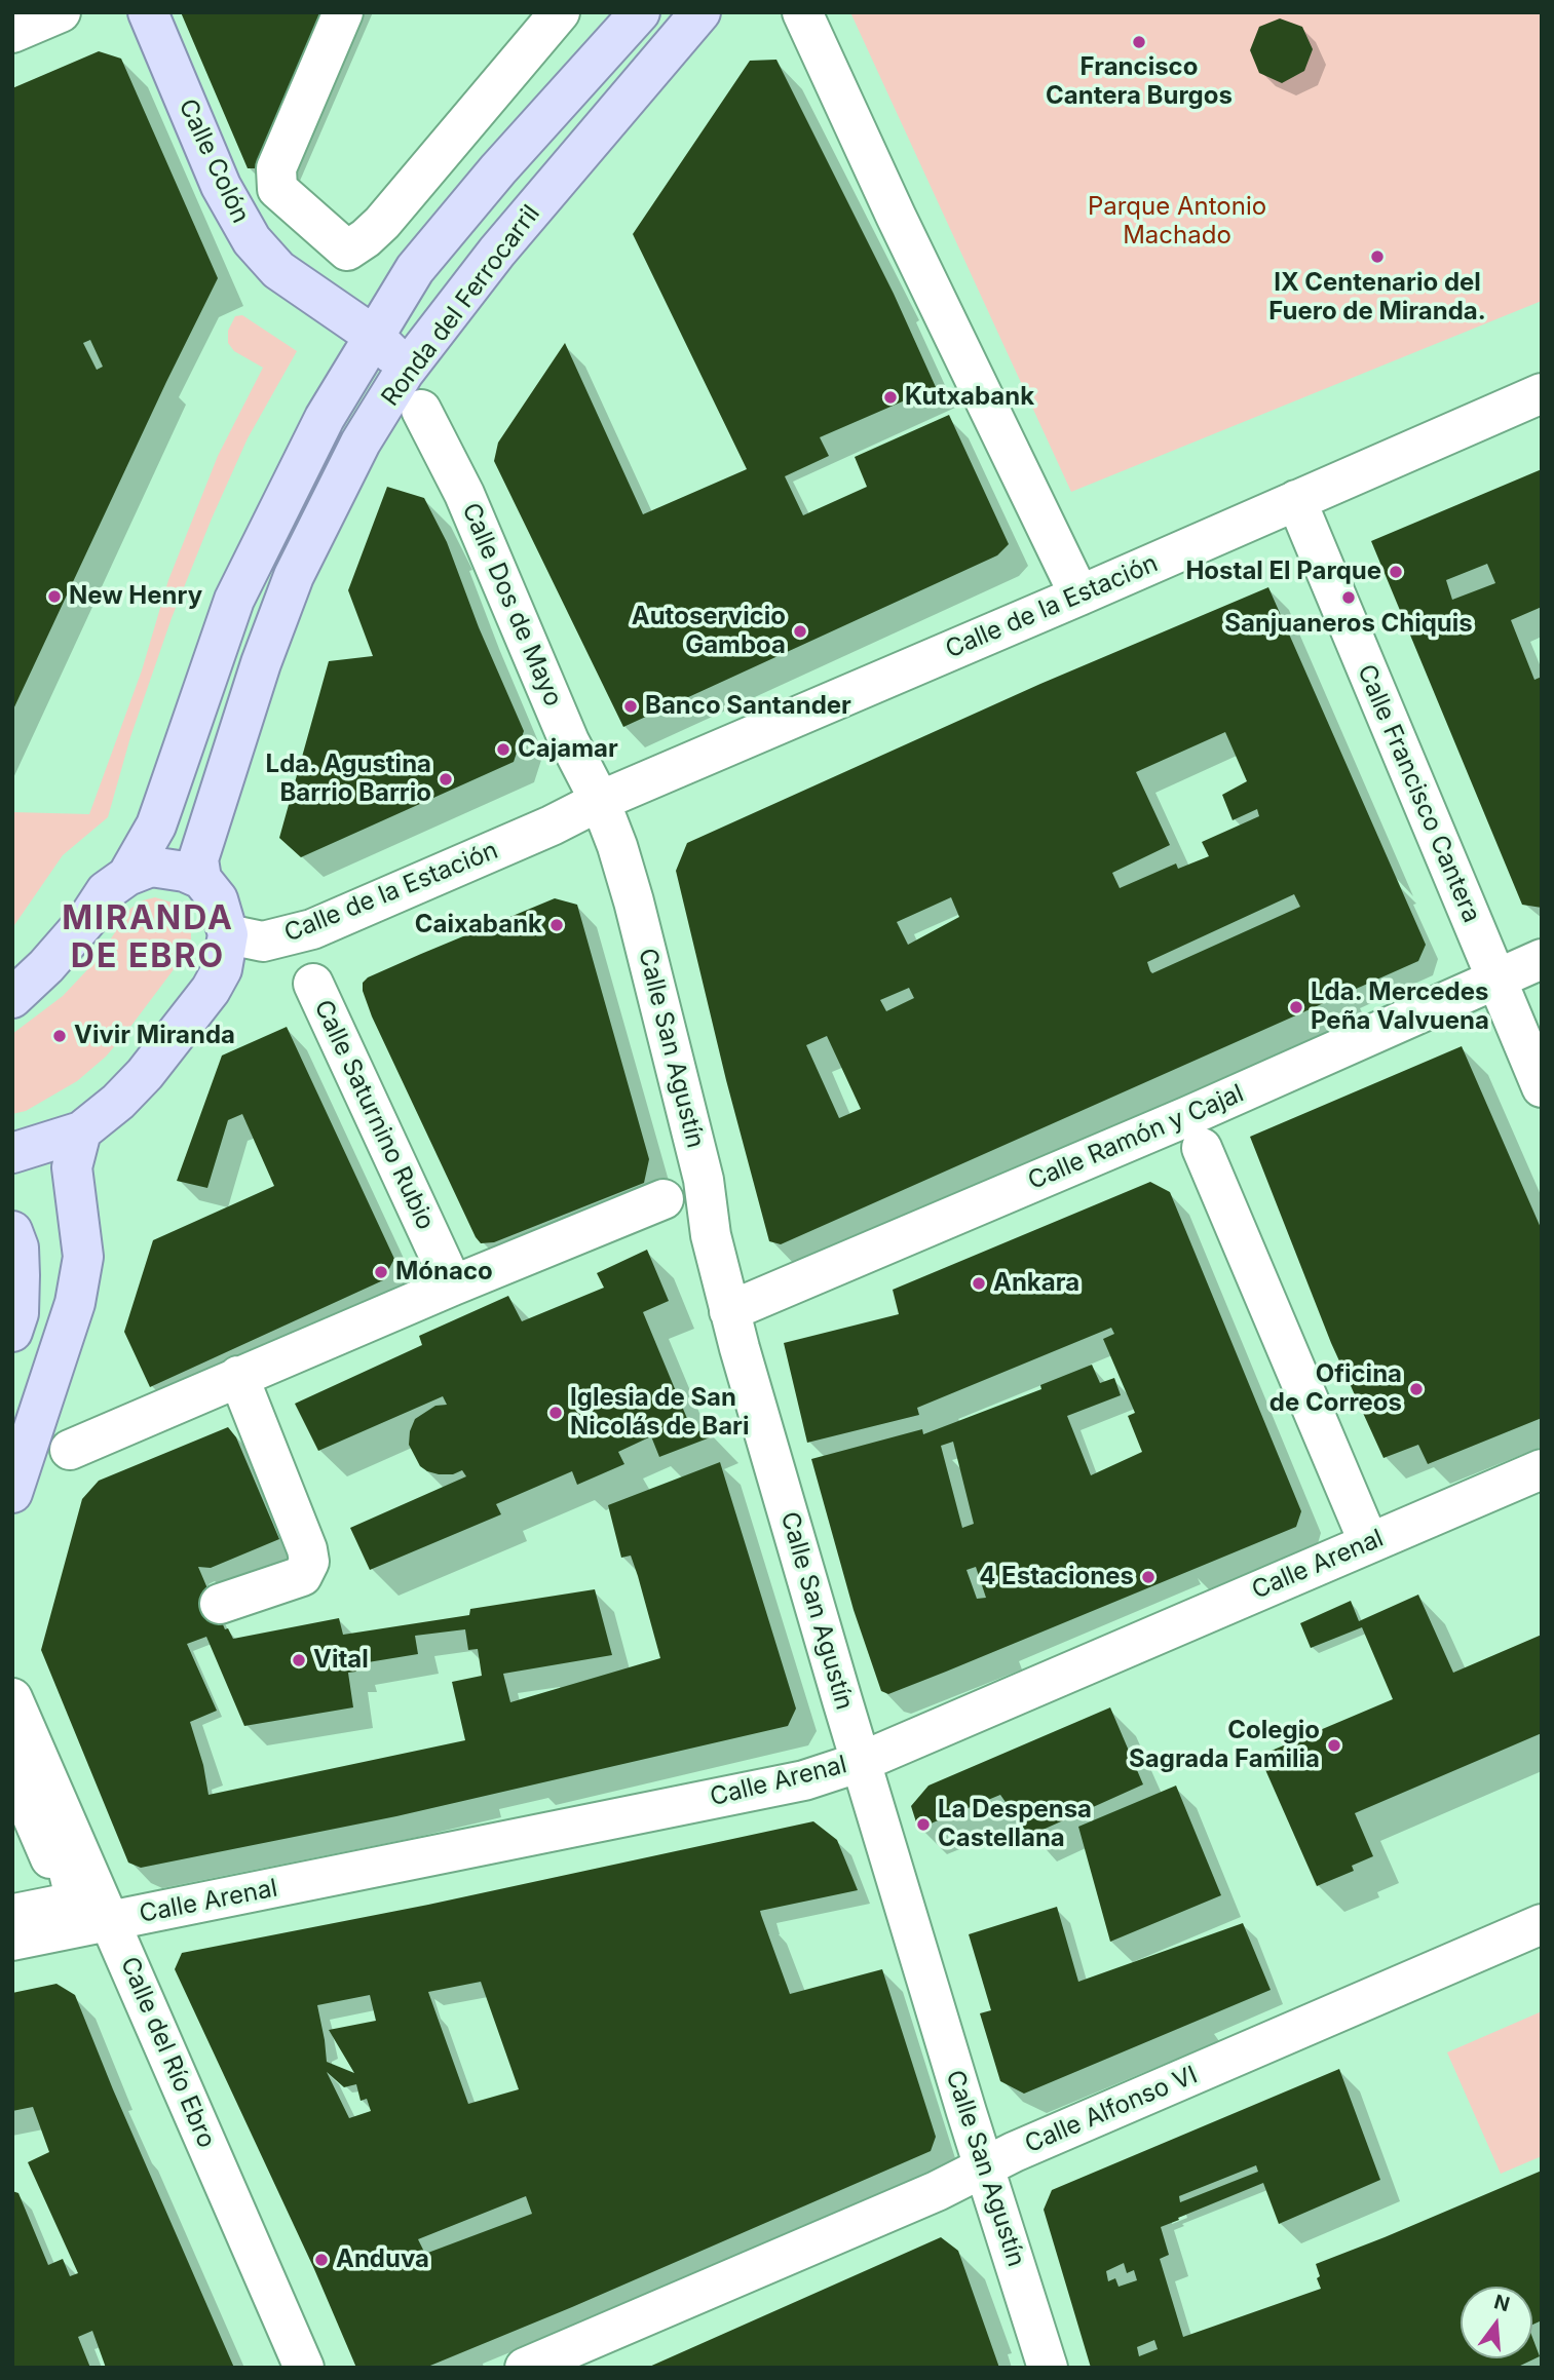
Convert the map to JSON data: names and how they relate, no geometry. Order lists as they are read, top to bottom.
{
  "streets": {
    "main road": ["Calle Colón", "Ronda del Ferrocarril"],
    "street": [
      "Calle Dos de Mayo",
      "Calle de la Estación",
      "Calle Francisco Cantera",
      "Calle San Agustín",
      "Calle Saturnino Rubio",
      "Calle Ramón y Cajal",
      "Calle Arenal",
      "Calle del Río Ebro",
      "Calle Alfonso VI"
    ]
  },
  "crossings": [
    ["Calle Colón", "Ronda del Ferrocarril"],
    ["Calle Dos de Mayo", "Calle de la Estación"],
    ["Calle Dos de Mayo", "Calle San Agustín"],
    ["Calle de la Estación", "Calle Francisco Cantera"],
    ["Calle Francisco Cantera", "Calle Ramón y Cajal"],
    ["Calle San Agustín", "Calle Ramón y Cajal"],
    ["Calle San Agustín", "Calle Arenal"],
    ["Calle San Agustín", "Calle Alfonso VI"],
    ["Calle Arenal", "Calle del Río Ebro"]
  ],
  "districts": ["MIRANDA DE EBRO"],
  "parks": ["Parque Antonio Machado"],
  "places": [
    "Francisco Cantera Burgos",
    "IX Centenario del Fuero de Miranda.",
    "Kutxabank",
    "Hostal El Parque",
    "New Henry",
    "Sanjuaneros Chiquis",
    "Autoservicio Gamboa",
    "Banco Santander",
    "Cajamar",
    "Lda. Agustina Barrio Barrio",
    "Caixabank",
    "Lda. Mercedes Peña Valvuena",
    "Vivir Miranda",
    "Mónaco",
    "Ankara",
    "Oficina de Correos",
    "Iglesia de San Nicolás de Bari",
    "4 Estaciones",
    "Vital",
    "Colegio Sagrada Familia",
    "La Despensa Castellana",
    "Anduva"
  ],
  "north": "top"
}
